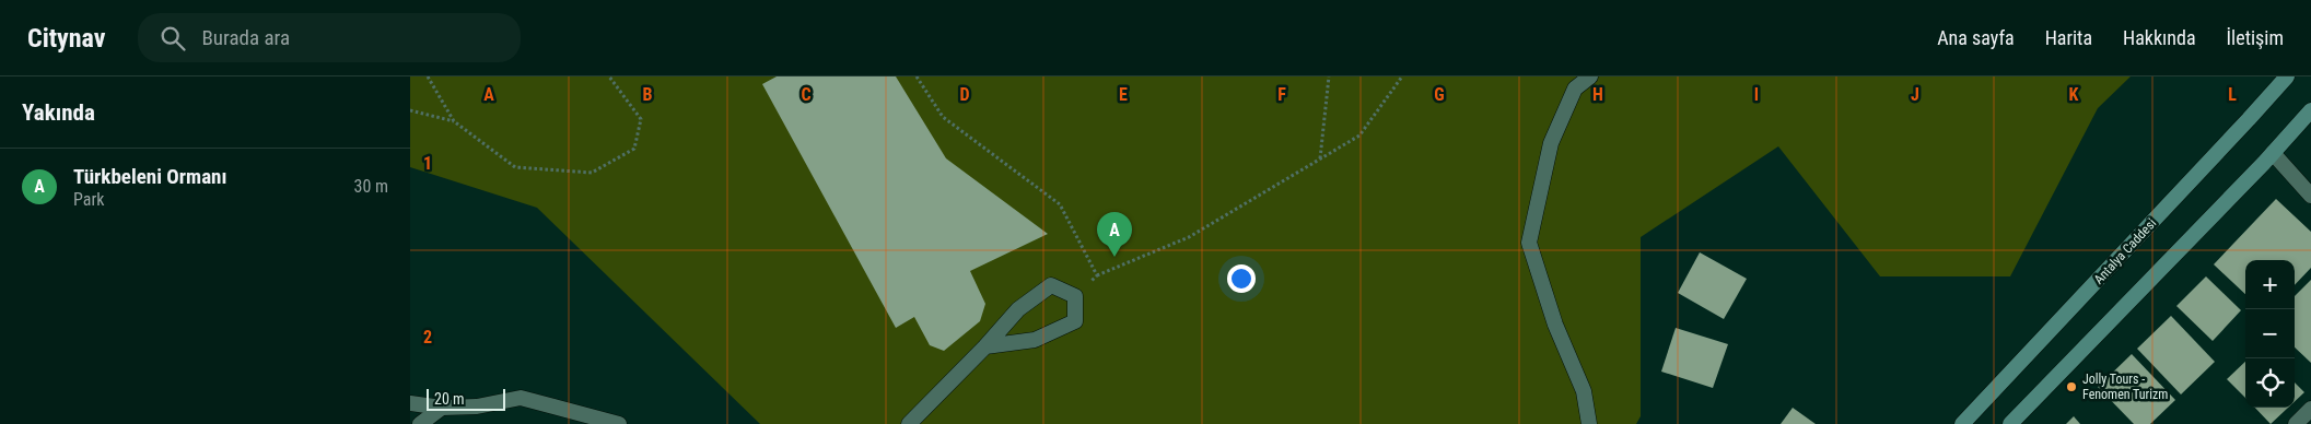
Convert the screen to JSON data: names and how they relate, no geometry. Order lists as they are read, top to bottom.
{
  "streets": {
    "main road": ["Antalya Caddesi"]
  },
  "places": ["Jolly Tours - Fenomen Turizm"],
  "scale_bar": "20 m",
  "page": {
    "header": "Citynav",
    "search": "Burada ara",
    "nav": [
      "Ana sayfa",
      "Harita",
      "Hakkında",
      "İletişim"
    ],
    "heading": "Yakında",
    "list": [
      {
        "mark": "A",
        "name": "Türkbeleni Ormanı",
        "note": "Park",
        "value": "30 m"
      }
    ],
    "pins": "A",
    "map_buttons": ["+", "−"],
    "scale": "20 m"
  },
  "grid": {
    "columns": [
      "A",
      "B",
      "C",
      "D",
      "E",
      "F",
      "G",
      "H",
      "I",
      "J",
      "K",
      "L"
    ],
    "rows": ["1", "2"]
  }
}
